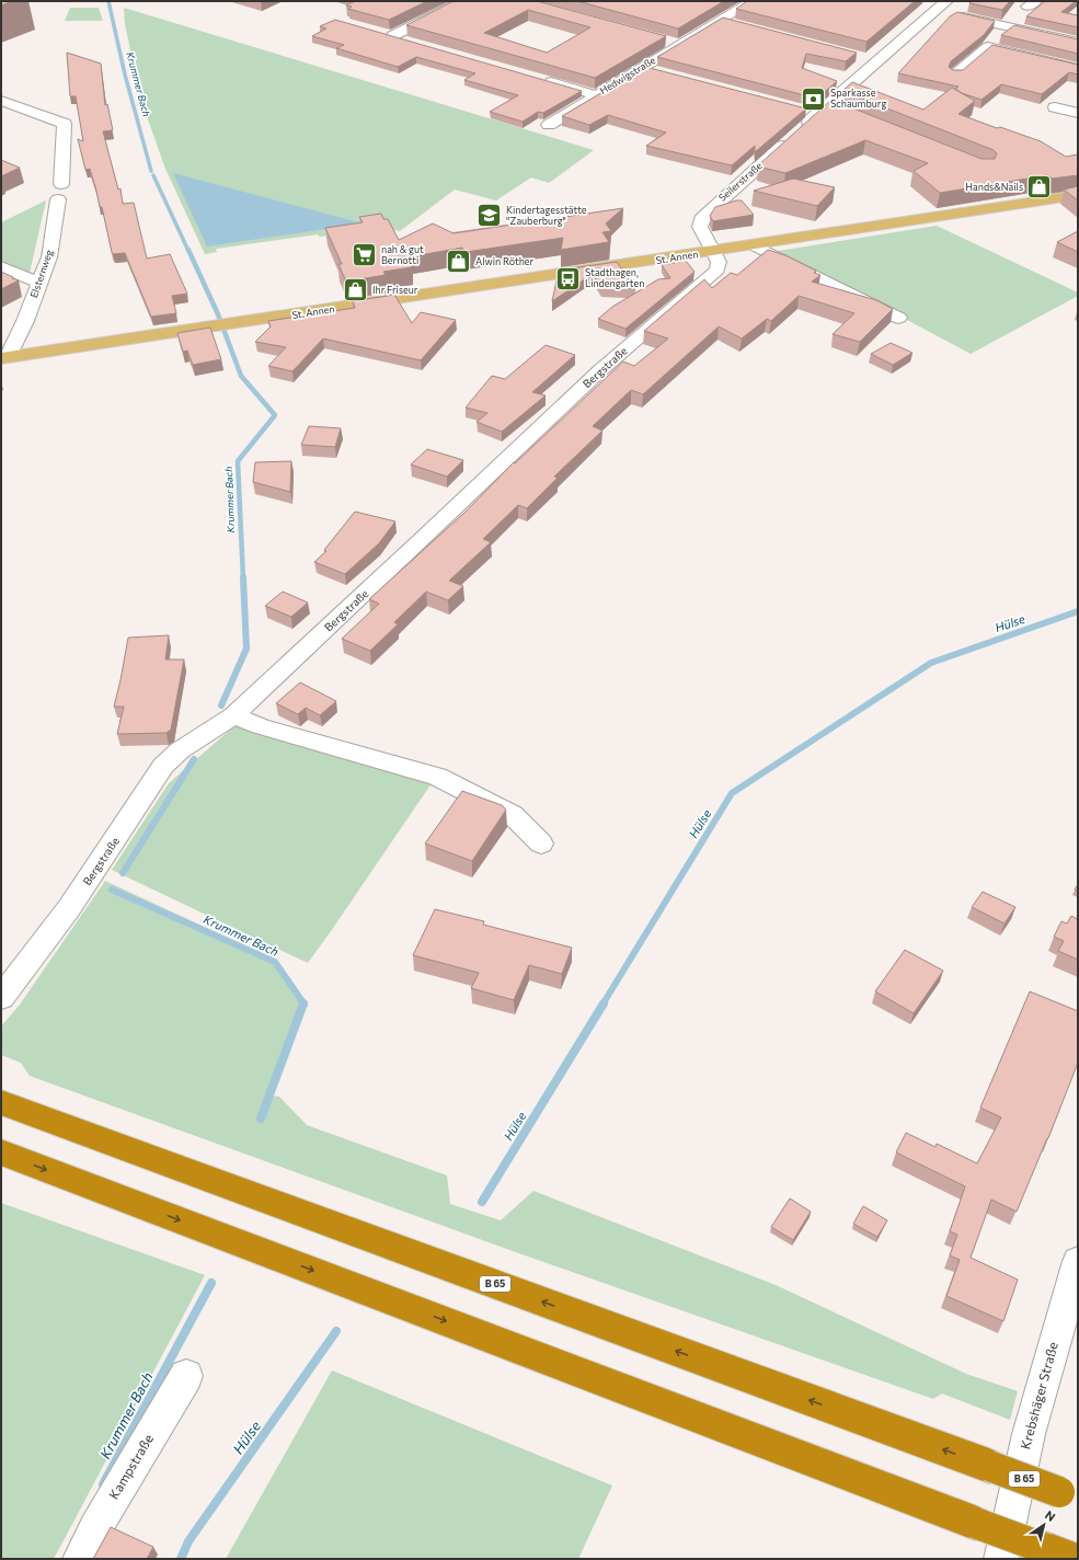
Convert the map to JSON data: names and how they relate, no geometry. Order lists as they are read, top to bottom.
{
  "streets": {
    "highway": ["B 65"],
    "main road": ["St. Annen"],
    "street": [
      "Hedwigstraße",
      "Seilerstraße",
      "Elsternweg",
      "Bergstraße",
      "Krebshäger Straße",
      "Kampstraße"
    ]
  },
  "crossings": [
    ["Seilerstraße", "St. Annen"],
    ["Seilerstraße", "Bergstraße"],
    ["St. Annen", "Elsternweg"],
    ["St. Annen", "Bergstraße"]
  ],
  "water": ["Krummer Bach", "Hülse"],
  "places": {
    "bank": ["Sparkasse Schaumburg"],
    "shop": ["Hands&Nails", "Alwin Röther", "Ihr Friseur"],
    "school or university": ["Kindertagesstätte \"Zauberburg\""],
    "supermarket": ["nah & gut Bernotti"],
    "bus stop": ["Stadthagen, Lindengarten"]
  },
  "north": "top right"
}
